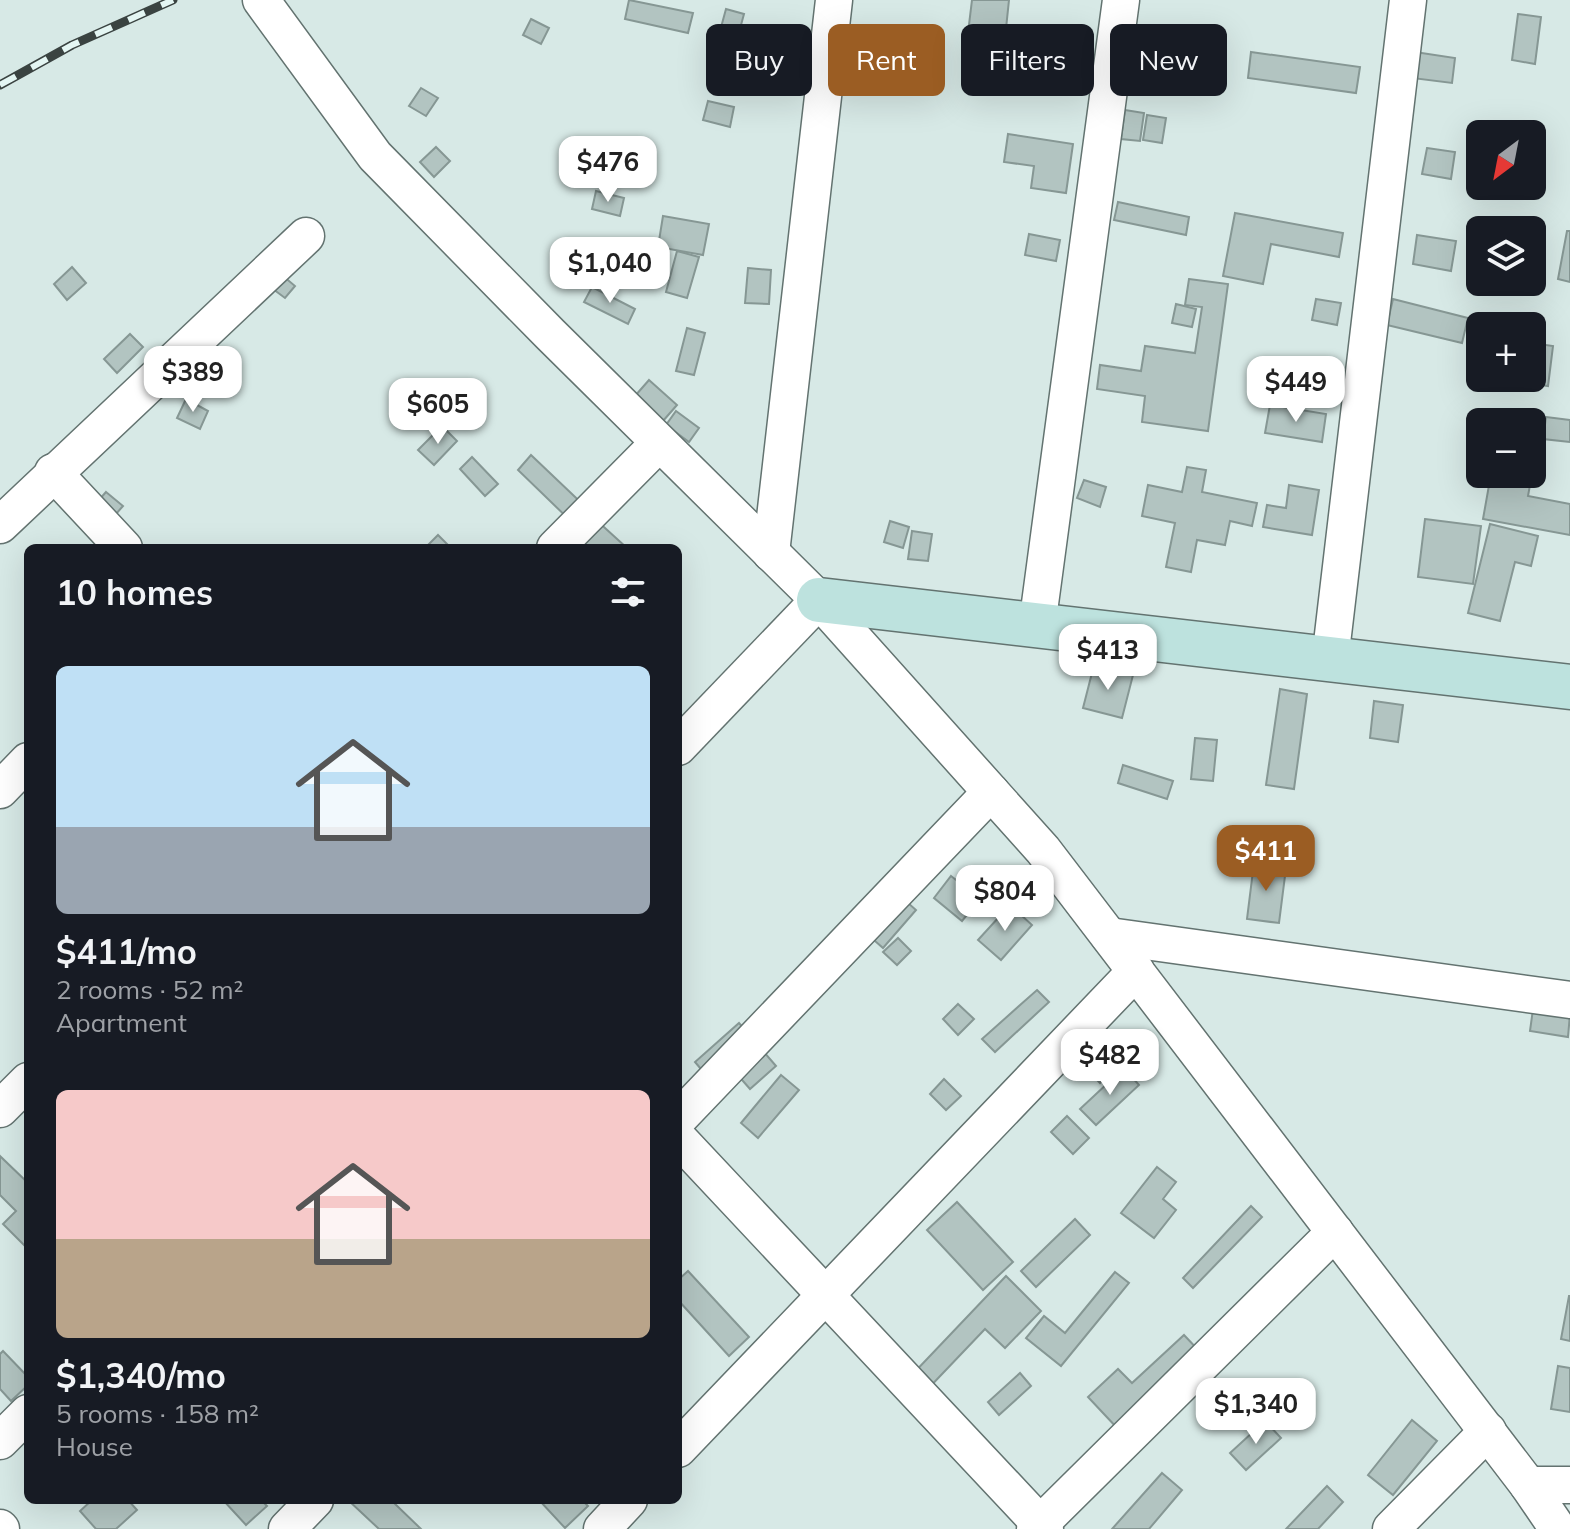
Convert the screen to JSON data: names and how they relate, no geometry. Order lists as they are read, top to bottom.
{
  "north": "bottom left",
  "page": {
    "chip": [
      "Buy",
      "Rent",
      "Filters",
      "New"
    ],
    "map_buttons": ["+", "−"],
    "price": [
      "$476",
      "$1,040",
      "$389",
      "$449",
      "$605",
      "$413",
      "$411",
      "$804",
      "$482",
      "$1,340"
    ],
    "heading": "10 homes",
    "list": [
      {
        "name": "$411/mo",
        "note": "2 rooms · 52 m² · Apartment"
      },
      {
        "name": "$1,340/mo",
        "note": "5 rooms · 158 m² · House"
      }
    ]
  }
}
